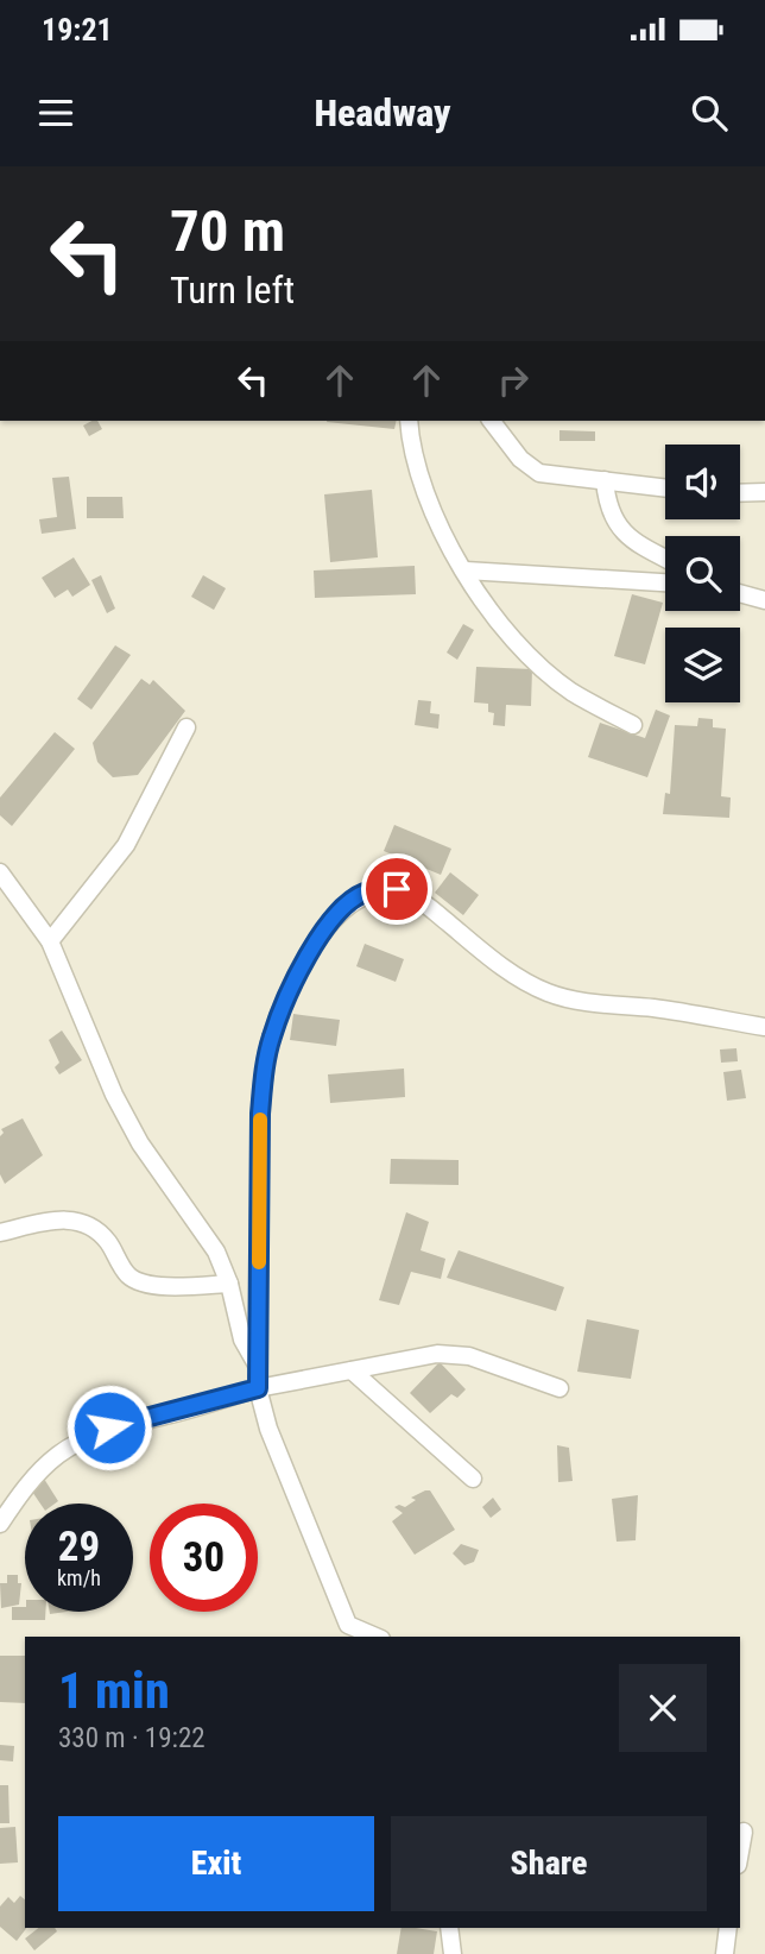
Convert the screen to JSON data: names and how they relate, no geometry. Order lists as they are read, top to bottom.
{
  "page": {
    "status": "19:21",
    "header": "Headway",
    "turn": ["70 m", "Turn left"],
    "speed": "29 km/h",
    "limit": "30",
    "heading": ["1 min", "330 m · 19:22"],
    "buttons": ["Exit", "Share"]
  }
}
